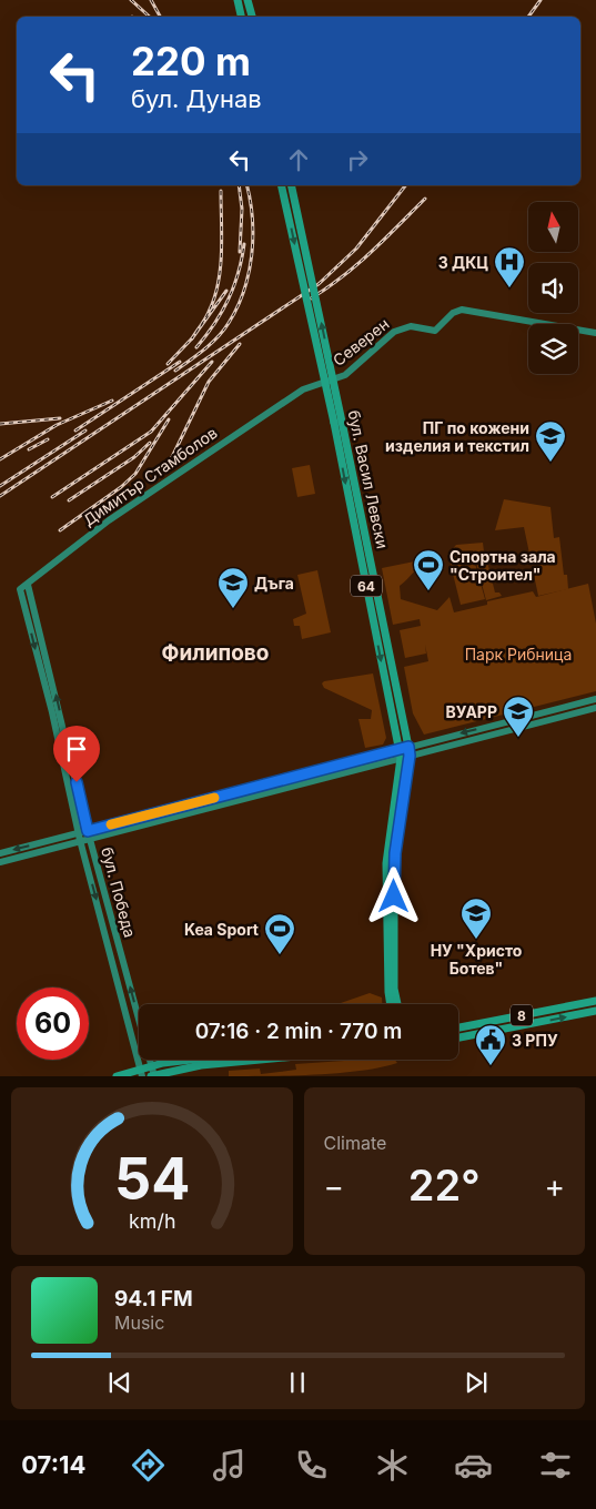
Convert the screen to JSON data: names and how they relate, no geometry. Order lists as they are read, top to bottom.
{
  "streets": {
    "main road": [
      "Северен",
      "Димитър Стамболов",
      "бул. Васил Левски",
      "64",
      "бул. Победа",
      "8"
    ]
  },
  "crossings": [
    ["Северен", "Димитър Стамболов"],
    ["Димитър Стамболов", "бул. Победа"]
  ],
  "districts": ["Филипово"],
  "parks": ["Парк Рибница"],
  "places": {
    "hospital": ["3 ДКЦ"],
    "school or university": [
      "ПГ по кожени изделия и текстил",
      "Дъга",
      "ВУАРР",
      "НУ \"Христо Ботев\""
    ],
    "sports": ["Спортна зала \"Строител\"", "Kea Sport"],
    "public building": ["3 РПУ"]
  },
  "north": "top",
  "page": {
    "turn": ["220 m", "бул. Дунав"],
    "limit": "60",
    "trip": "07:16 · 2 min · 770 m",
    "tile": "Climate",
    "heat": ["−", "22°", "+"],
    "song": ["94.1 FM", "Music"],
    "tabs": "07:14",
    "gauge": ["54", "km/h"]
  }
}
